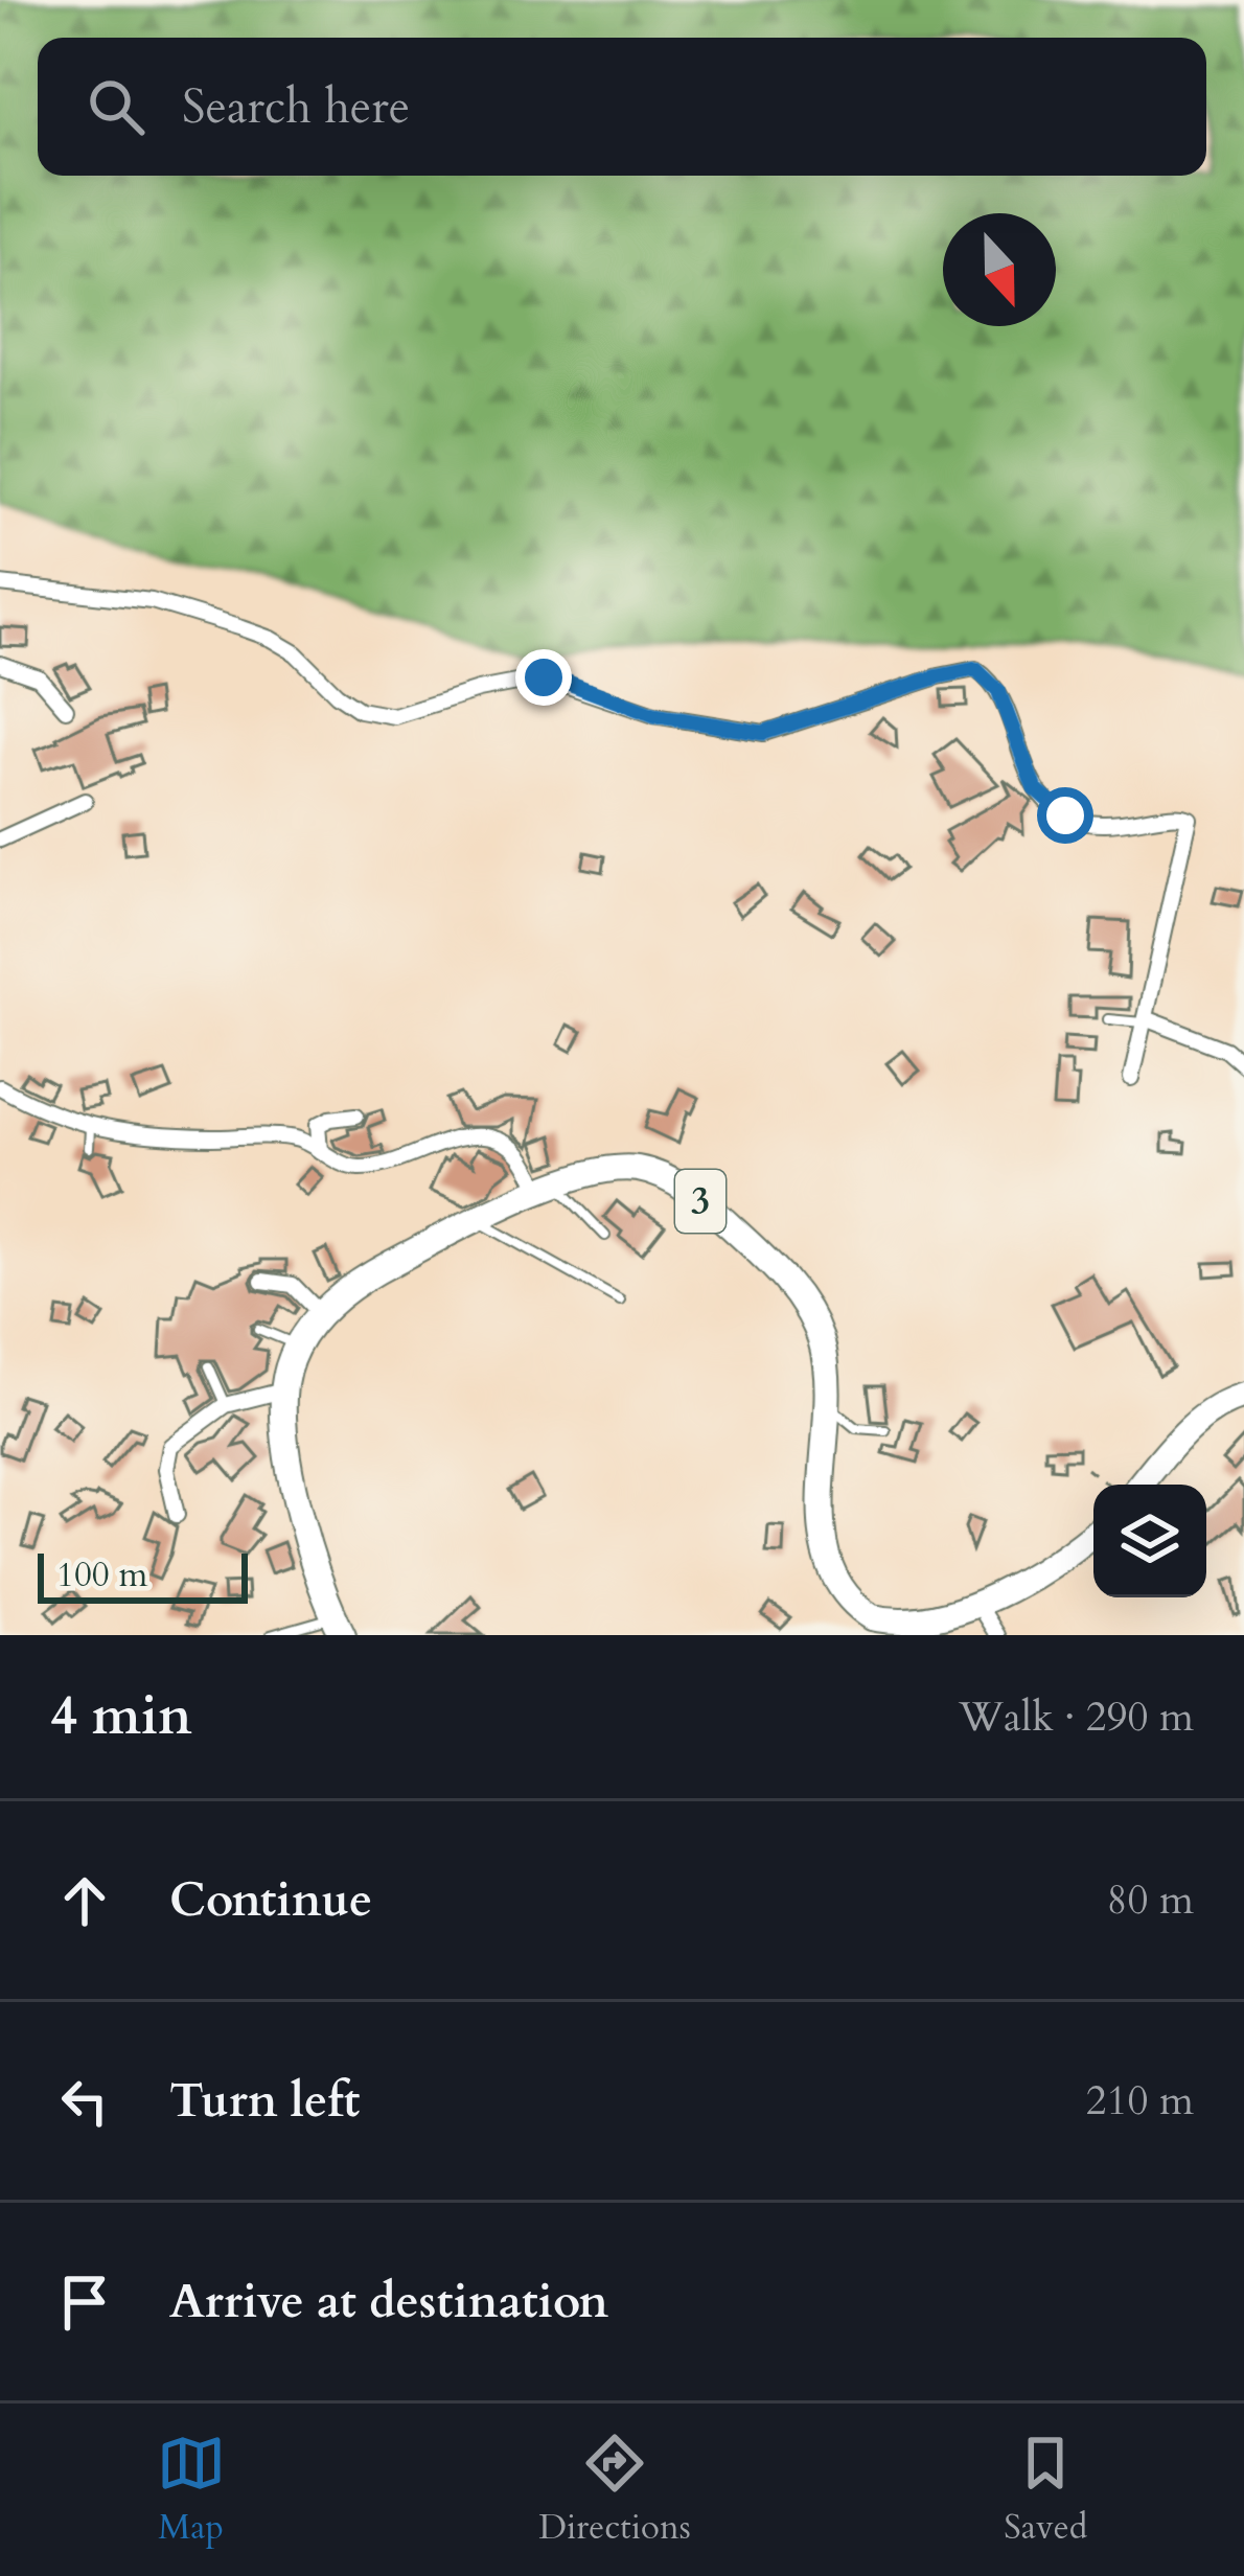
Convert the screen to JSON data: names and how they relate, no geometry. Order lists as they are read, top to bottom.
{
  "streets": {
    "highway": ["3"]
  },
  "scale_bar": "100 m",
  "north": "bottom",
  "page": {
    "search": "Search here",
    "scale": "100 m",
    "heading": ["4 min", "Walk · 290 m"],
    "list": [
      ["Continue", "80 m"],
      ["Turn left", "210 m"],
      "Arrive at destination"
    ],
    "nav": ["Map", "Directions", "Saved"]
  }
}
